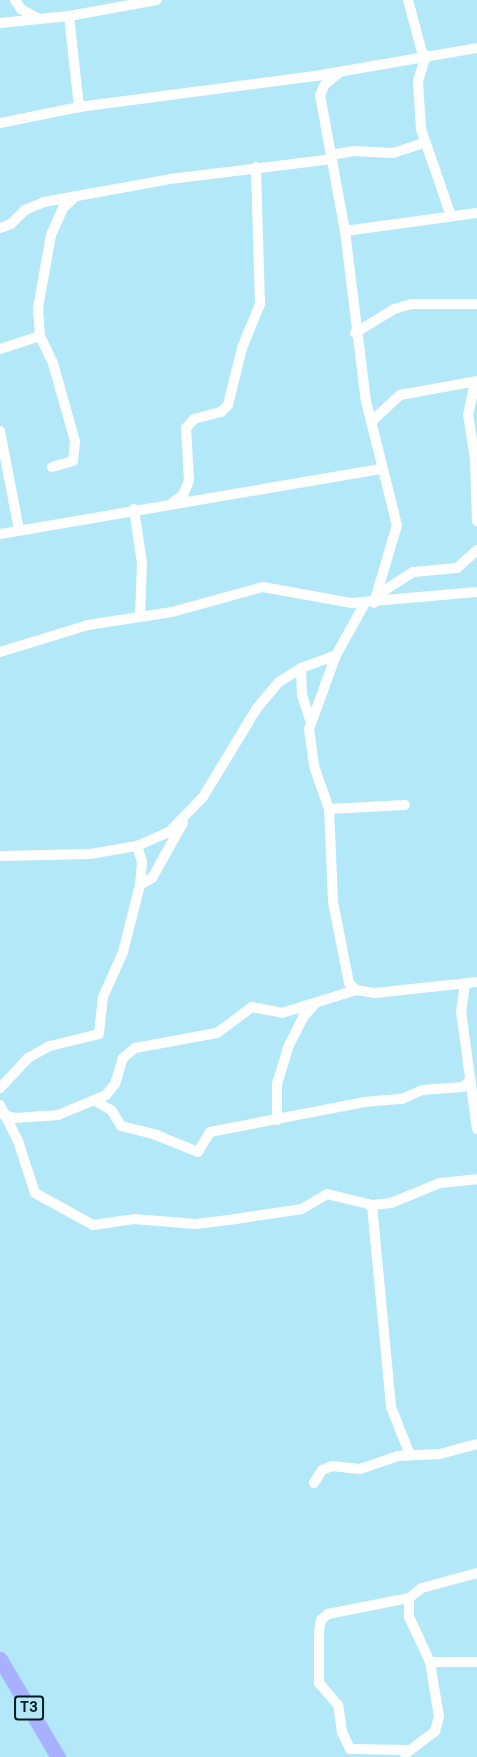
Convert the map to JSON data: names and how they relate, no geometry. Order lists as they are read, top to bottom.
{
  "streets": {
    "highway": ["T3"]
  }
}
